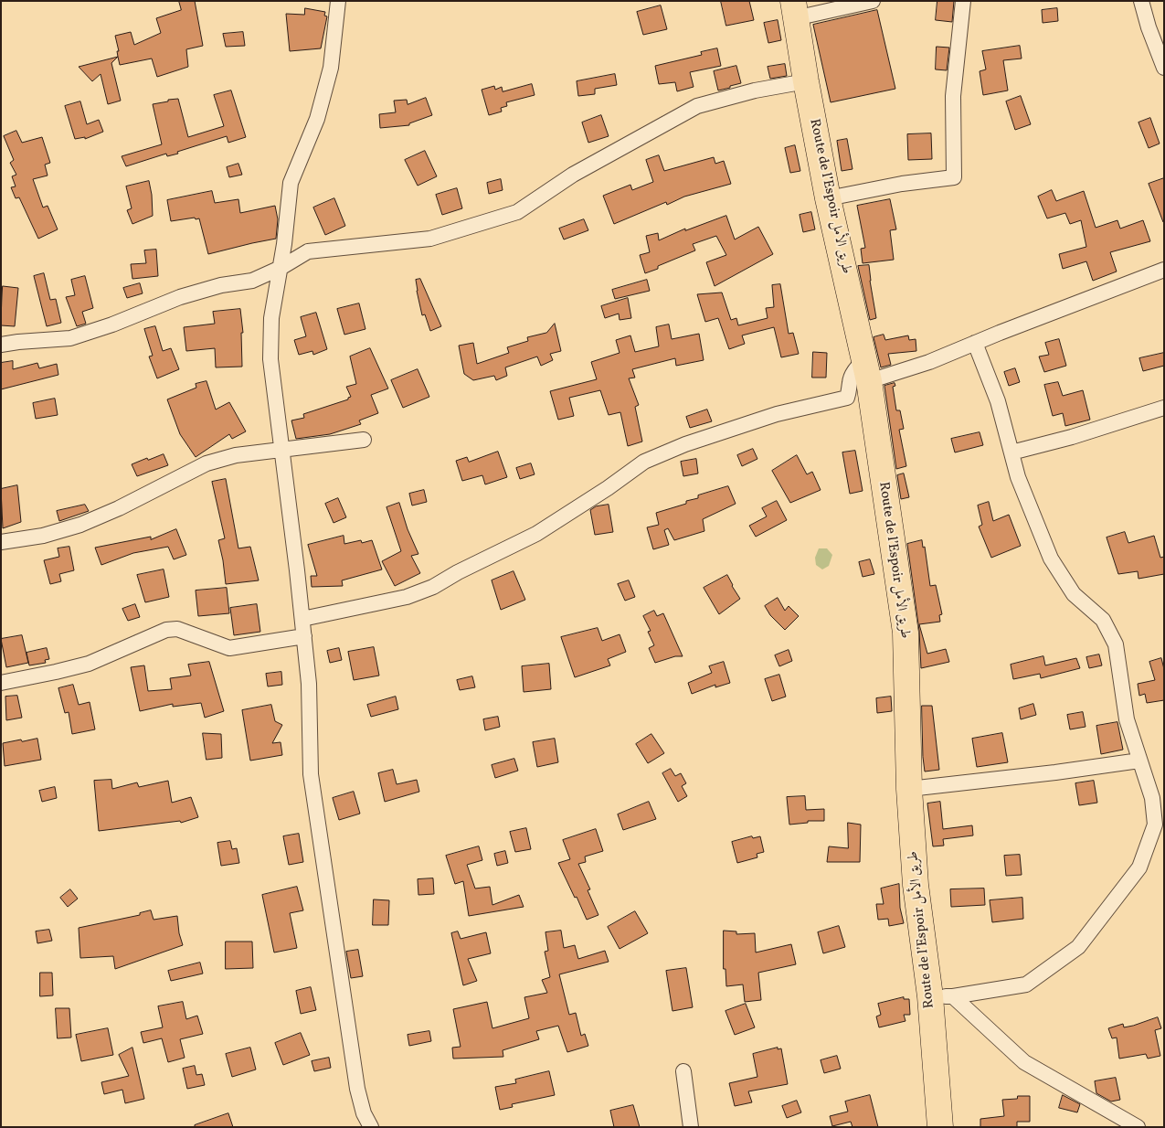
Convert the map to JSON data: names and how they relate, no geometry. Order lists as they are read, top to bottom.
{
  "streets": {
    "highway": ["Route de l’Espoir طريق الأمل"]
  }
}
